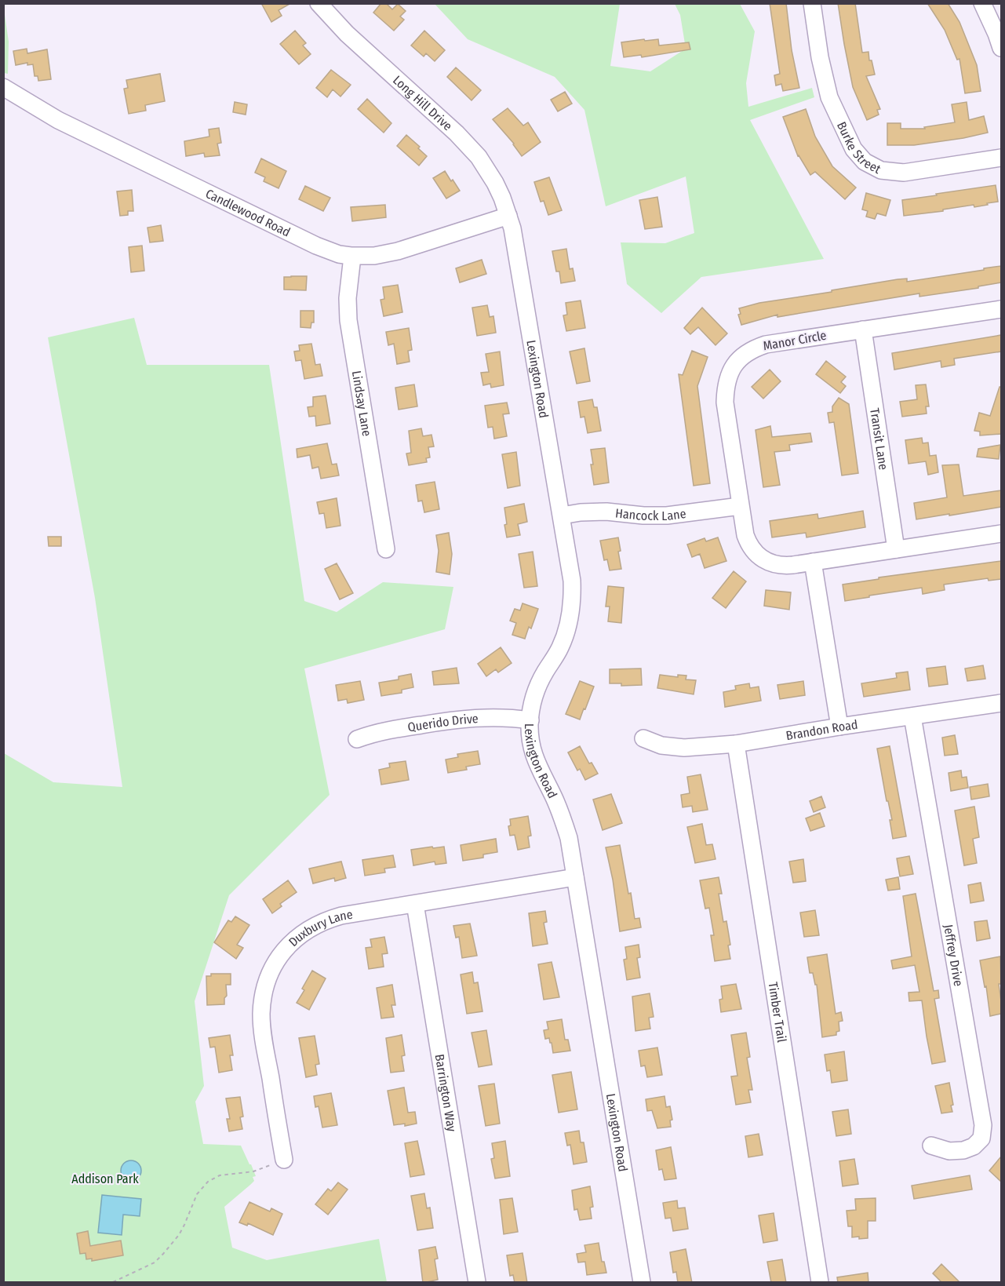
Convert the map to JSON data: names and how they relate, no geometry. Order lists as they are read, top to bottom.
{
  "streets": {
    "street": [
      "Long Hill Drive",
      "Burke Street",
      "Candlewood Road",
      "Manor Circle",
      "Lexington Road",
      "Lindsay Lane",
      "Transit Lane",
      "Hancock Lane",
      "Querido Drive",
      "Brandon Road",
      "Duxbury Lane",
      "Jeffrey Drive",
      "Timber Trail",
      "Barrington Way"
    ]
  },
  "crossings": [
    ["Long Hill Drive", "Candlewood Road"],
    ["Long Hill Drive", "Lexington Road"],
    ["Candlewood Road", "Lexington Road"],
    ["Candlewood Road", "Lindsay Lane"],
    ["Manor Circle", "Transit Lane"],
    ["Manor Circle", "Hancock Lane"],
    ["Lexington Road", "Hancock Lane"],
    ["Lexington Road", "Querido Drive"],
    ["Lexington Road", "Duxbury Lane"],
    ["Brandon Road", "Jeffrey Drive"],
    ["Brandon Road", "Timber Trail"],
    ["Duxbury Lane", "Barrington Way"]
  ],
  "parks": ["Addison Park"]
}
